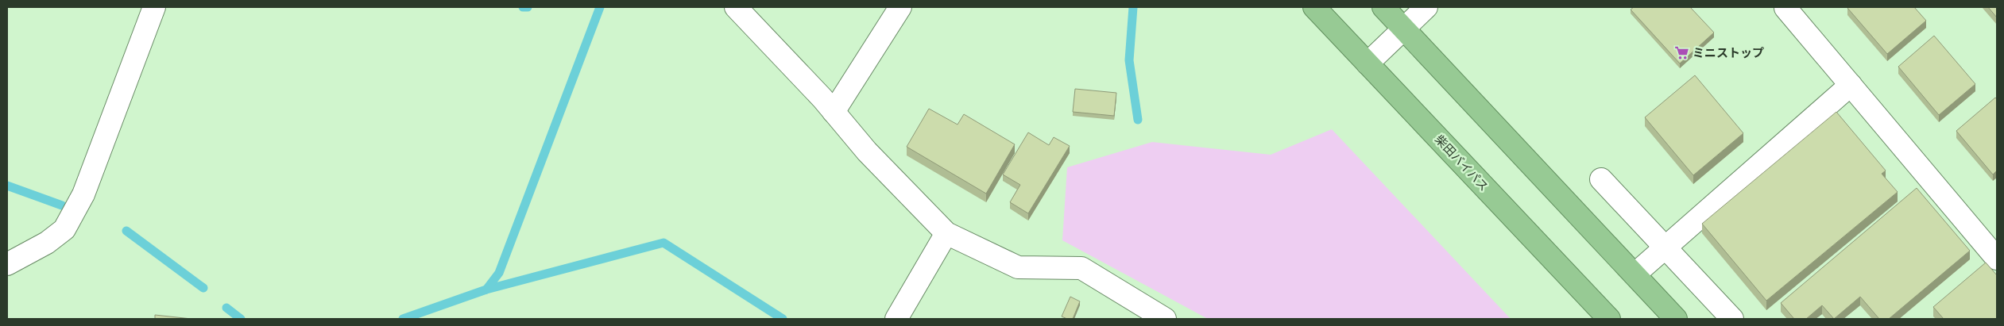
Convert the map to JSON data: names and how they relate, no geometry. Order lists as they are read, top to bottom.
{
  "streets": {
    "highway": ["柴田バイパス"]
  },
  "places": {
    "supermarket": ["ミニストップ"]
  }
}
